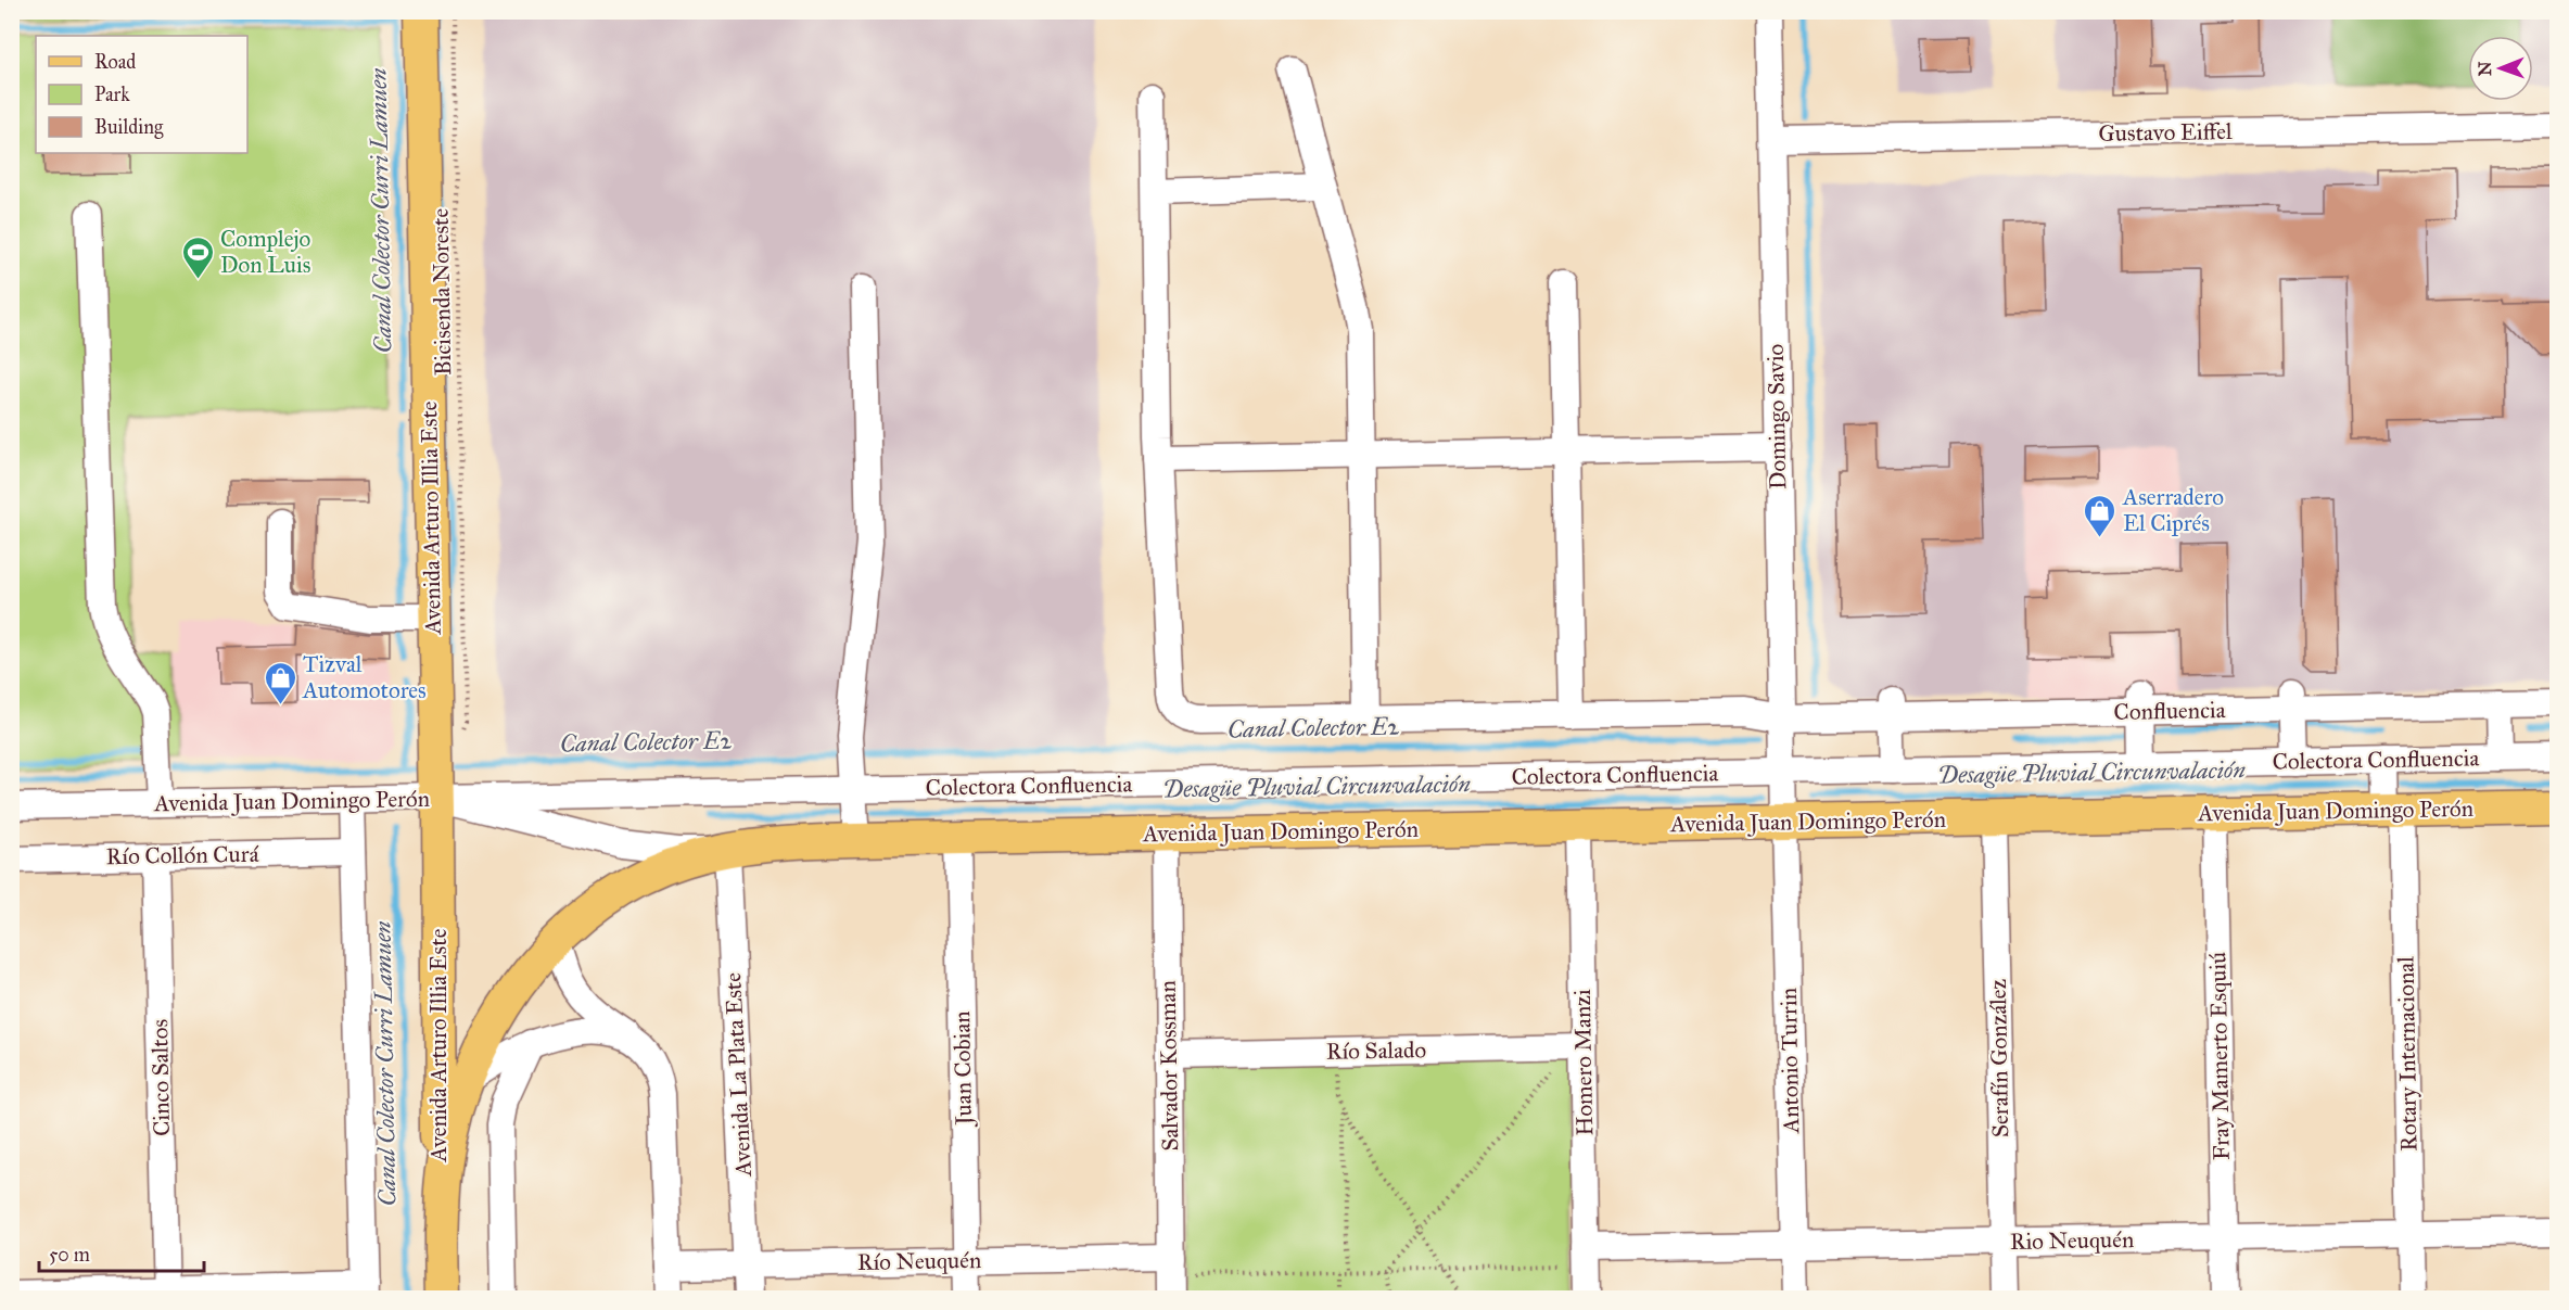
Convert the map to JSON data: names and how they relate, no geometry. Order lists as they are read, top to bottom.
{
  "streets": {
    "main road": ["Avenida Arturo Illia Este", "Avenida Juan Domingo Perón"],
    "street": [
      "Gustavo Eiffel",
      "Domingo Savio",
      "Confluencia",
      "Colectora Confluencia",
      "Río Collón Curá",
      "Río Salado",
      "Rotary Internacional",
      "Fray Mamerto Esquiú",
      "Serafín González",
      "Antonio Turrin",
      "Homero Manzi",
      "Salvador Kossman",
      "Juan Cobian",
      "Avenida La Plata Este",
      "Cinco Saltos",
      "Rio Neuquén",
      "Río Neuquén"
    ],
    "path": ["Bicisenda Noreste"]
  },
  "crossings": [
    ["Gustavo Eiffel", "Domingo Savio"],
    ["Bicisenda Noreste", "Avenida Arturo Illia Este"],
    ["Domingo Savio", "Confluencia"],
    ["Domingo Savio", "Colectora Confluencia"],
    ["Domingo Savio", "Avenida Juan Domingo Perón"],
    ["Domingo Savio", "Antonio Turrin"],
    ["Avenida Arturo Illia Este", "Colectora Confluencia"],
    ["Avenida Arturo Illia Este", "Avenida Juan Domingo Perón"],
    ["Colectora Confluencia", "Avenida Juan Domingo Perón"],
    ["Colectora Confluencia", "Rotary Internacional"],
    ["Avenida Juan Domingo Perón", "Rotary Internacional"],
    ["Avenida Juan Domingo Perón", "Fray Mamerto Esquiú"],
    ["Avenida Juan Domingo Perón", "Serafín González"],
    ["Avenida Juan Domingo Perón", "Antonio Turrin"],
    ["Avenida Juan Domingo Perón", "Homero Manzi"],
    ["Avenida Juan Domingo Perón", "Salvador Kossman"],
    ["Avenida Juan Domingo Perón", "Juan Cobian"],
    ["Avenida Juan Domingo Perón", "Avenida La Plata Este"],
    ["Río Collón Curá", "Cinco Saltos"],
    ["Río Salado", "Homero Manzi"],
    ["Río Salado", "Salvador Kossman"],
    ["Rotary Internacional", "Rio Neuquén"],
    ["Fray Mamerto Esquiú", "Rio Neuquén"],
    ["Serafín González", "Rio Neuquén"],
    ["Antonio Turrin", "Rio Neuquén"],
    ["Homero Manzi", "Rio Neuquén"],
    ["Salvador Kossman", "Río Neuquén"],
    ["Juan Cobian", "Río Neuquén"],
    ["Avenida La Plata Este", "Río Neuquén"]
  ],
  "water": ["Canal Colector Curri Lamuen", "Canal Colector E2", "Desagüe Pluvial Circunvalación"],
  "places": {
    "sports": ["Complejo Don Luis"],
    "shop": ["Aserradero El Ciprés", "Tizval Automotores"]
  },
  "legend": ["Road", "Park", "Building"],
  "scale_bar": "50 m",
  "north": "left"
}
